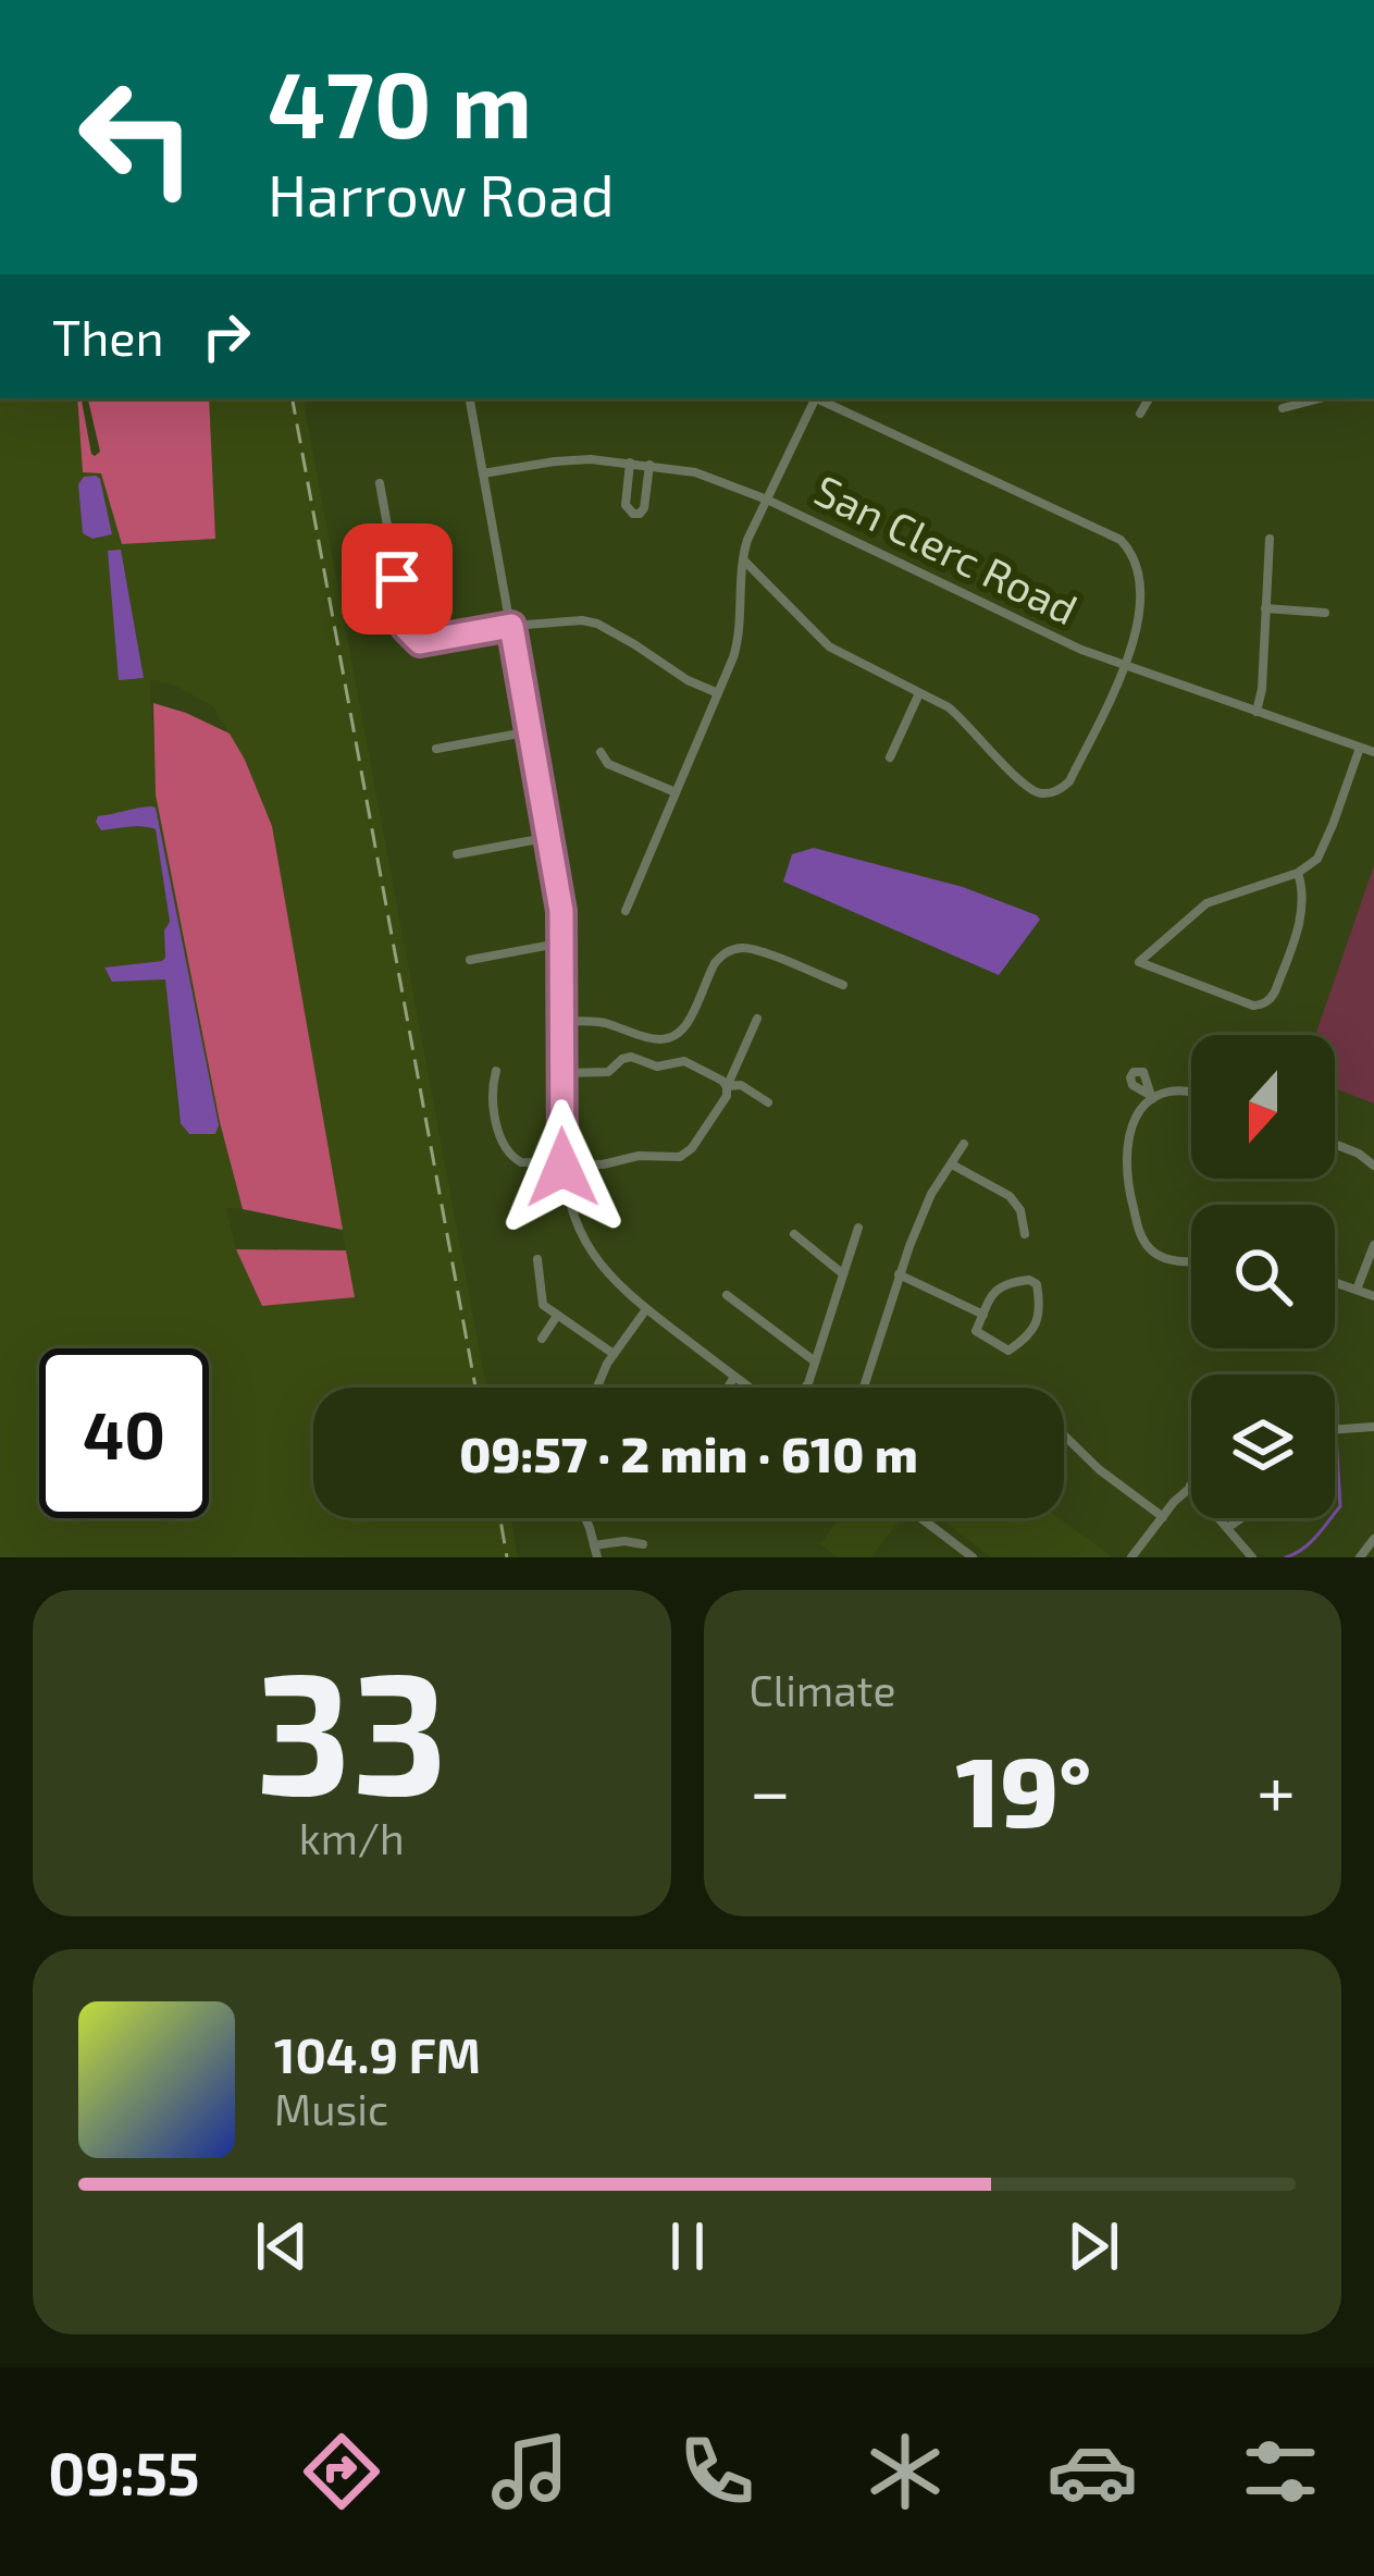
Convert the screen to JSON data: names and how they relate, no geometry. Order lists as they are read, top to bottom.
{
  "streets": {
    "street": ["San Clerc Road"]
  },
  "north": "bottom",
  "page": {
    "turn": ["470 m", "Harrow Road"],
    "then": "Then",
    "limit": "40",
    "trip": "09:57 · 2 min · 610 m",
    "tile": [
      ["33", "km/h"],
      "Climate"
    ],
    "heat": ["−", "19°", "+"],
    "song": ["104.9 FM", "Music"],
    "tabs": "09:55"
  }
}
